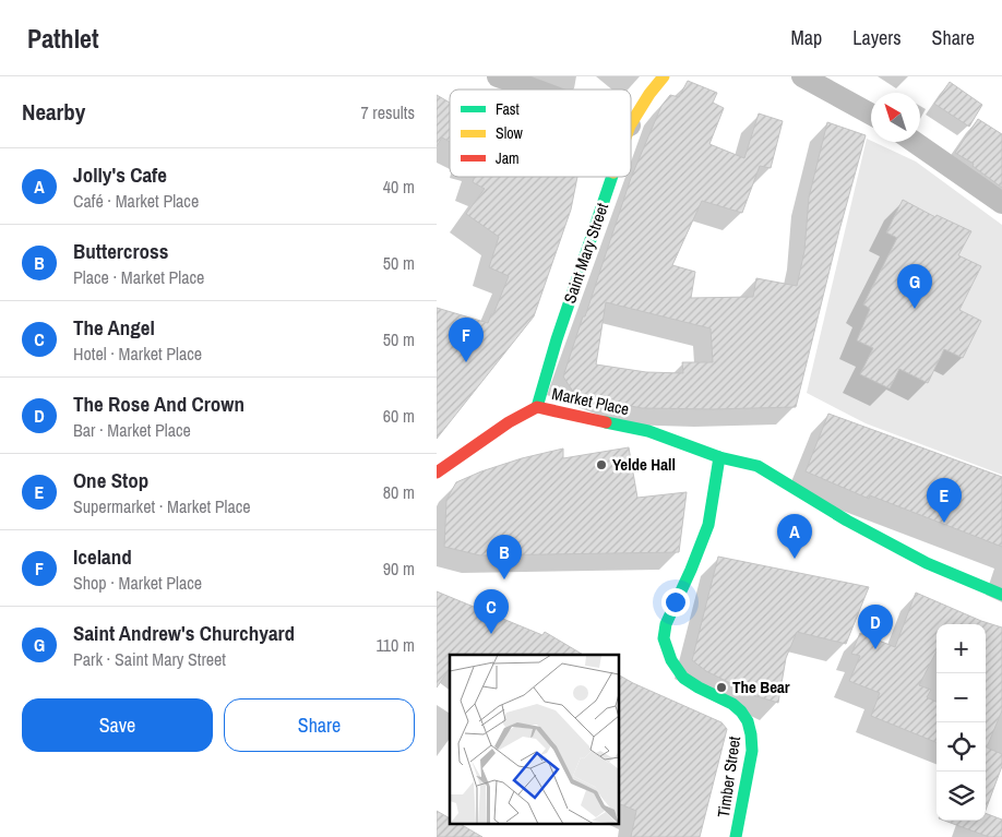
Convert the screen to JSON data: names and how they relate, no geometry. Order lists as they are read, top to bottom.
{
  "streets": {
    "street": ["Saint Mary Street", "Market Place", "Timber Street"]
  },
  "crossings": [
    ["Saint Mary Street", "Market Place"],
    ["Market Place", "Timber Street"]
  ],
  "places": ["Yelde Hall", "The Bear"],
  "legend": ["Fast", "Slow", "Jam"],
  "north": "top left",
  "page": {
    "header": "Pathlet",
    "nav": ["Map", "Layers", "Share"],
    "heading": ["Nearby", "7 results"],
    "list": [
      {
        "mark": "A",
        "name": "Jolly's Cafe",
        "note": "Café · Market Place",
        "value": "40 m"
      },
      {
        "mark": "B",
        "name": "Buttercross",
        "note": "Place · Market Place",
        "value": "50 m"
      },
      {
        "mark": "C",
        "name": "The Angel",
        "note": "Hotel · Market Place",
        "value": "50 m"
      },
      {
        "mark": "D",
        "name": "The Rose And Crown",
        "note": "Bar · Market Place",
        "value": "60 m"
      },
      {
        "mark": "E",
        "name": "One Stop",
        "note": "Supermarket · Market Place",
        "value": "80 m"
      },
      {
        "mark": "F",
        "name": "Iceland",
        "note": "Shop · Market Place",
        "value": "90 m"
      },
      {
        "mark": "G",
        "name": "Saint Andrew's Churchyard",
        "note": "Park · Saint Mary Street",
        "value": "110 m"
      }
    ],
    "pins": [
      "G",
      "F",
      "E",
      "A",
      "B",
      "C",
      "D"
    ],
    "map_buttons": ["+", "−"],
    "buttons": ["Save", "Share"]
  }
}
